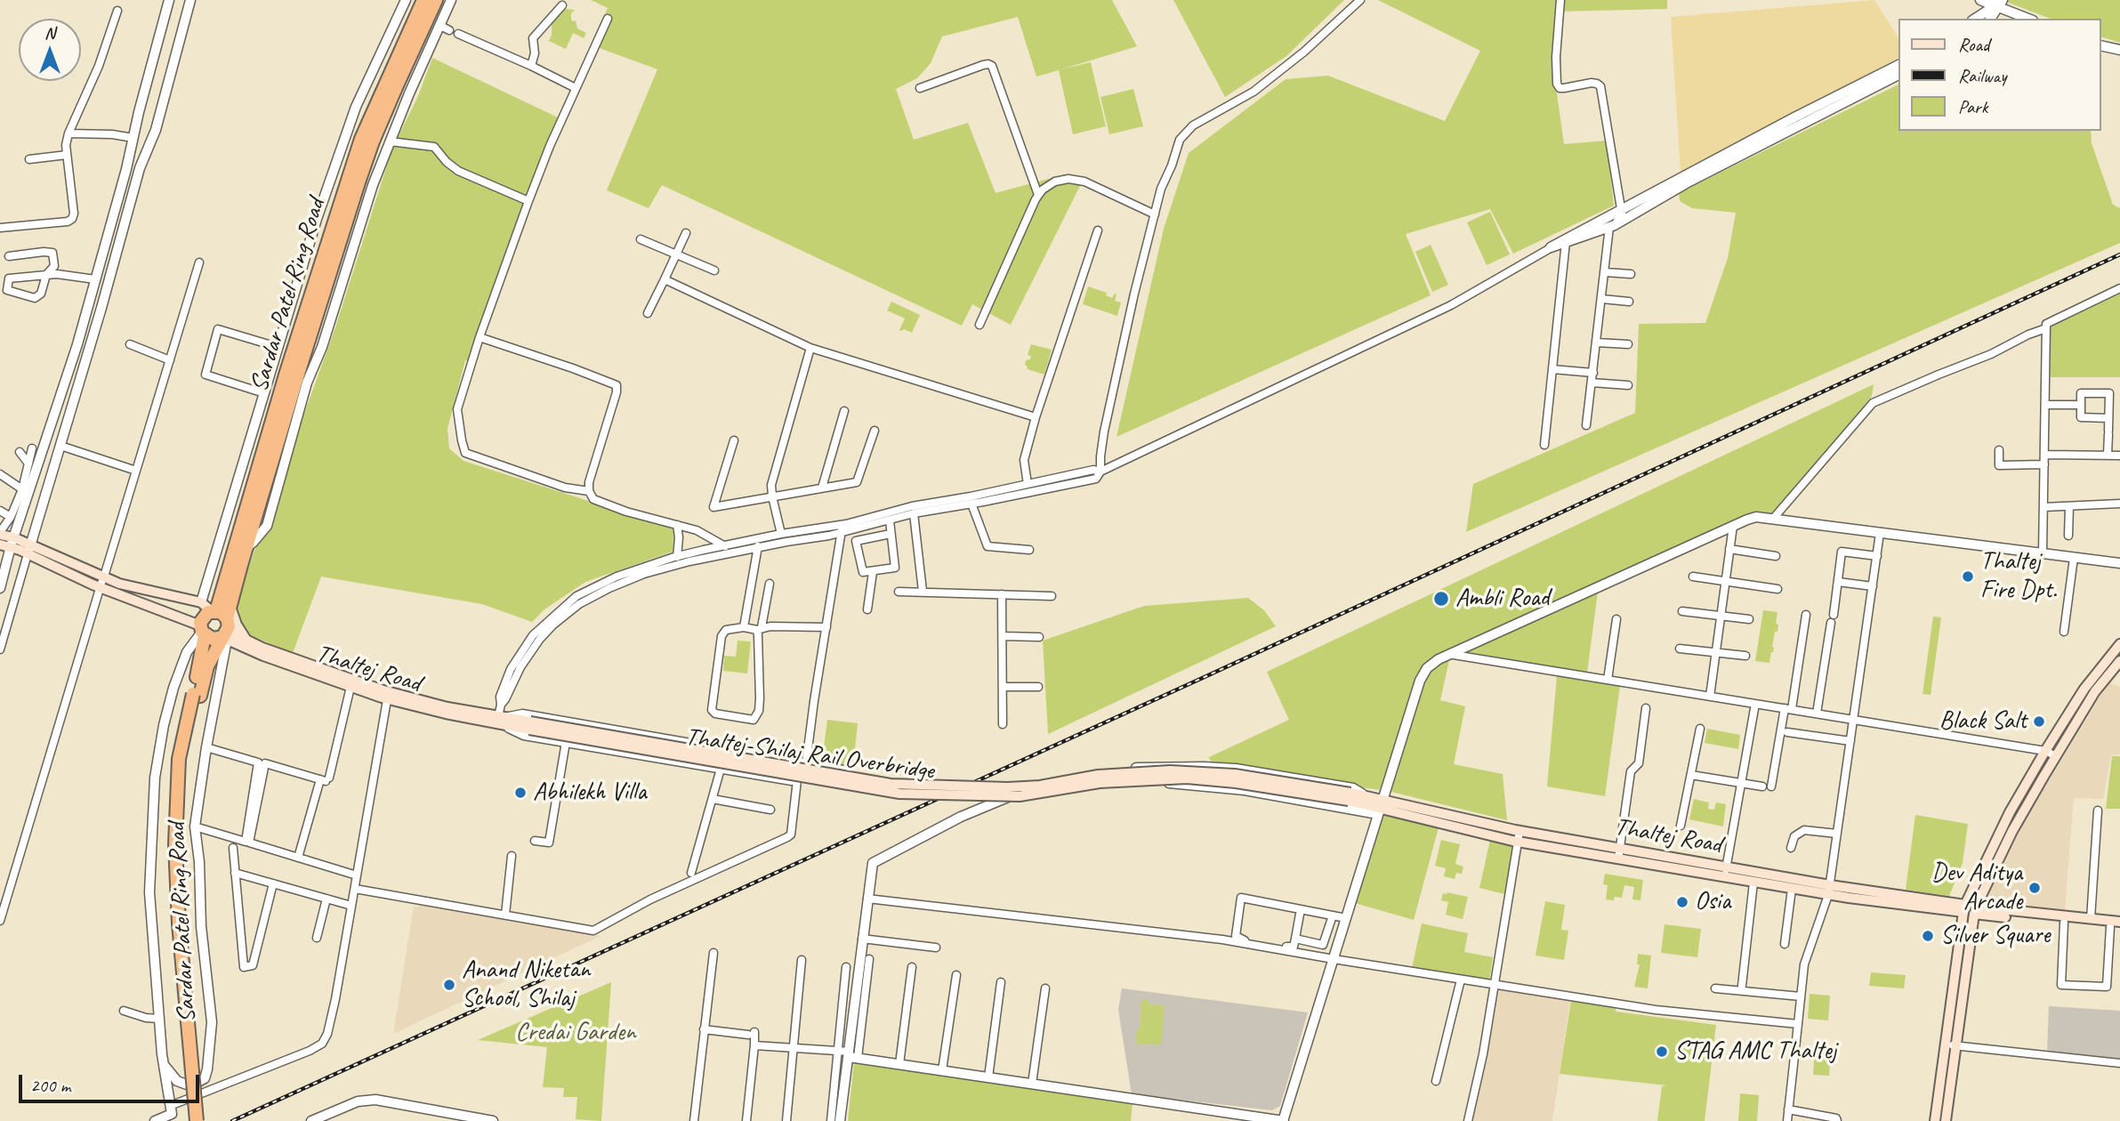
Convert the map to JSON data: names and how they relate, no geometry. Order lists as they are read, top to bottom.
{
  "streets": {
    "highway": ["Sardar Patel Ring Road"],
    "main road": ["Thaltej Road", "Thaltej-Shilaj Rail Overbridge"]
  },
  "crossings": [
    ["Sardar Patel Ring Road", "Thaltej Road"],
    ["Thaltej Road", "Thaltej-Shilaj Rail Overbridge"]
  ],
  "parks": ["Credai Garden"],
  "places": [
    "Thaltej Fire Dpt.",
    "Ambli Road",
    "Black Salt",
    "Abhilekh Villa",
    "Dev Aditya Arcade",
    "Osia",
    "Silver Square",
    "Anand Niketan School, Shilaj",
    "STAG AMC Thaltej"
  ],
  "legend": ["Road", "Railway", "Park"],
  "scale_bar": "200 m",
  "north": "top"
}
